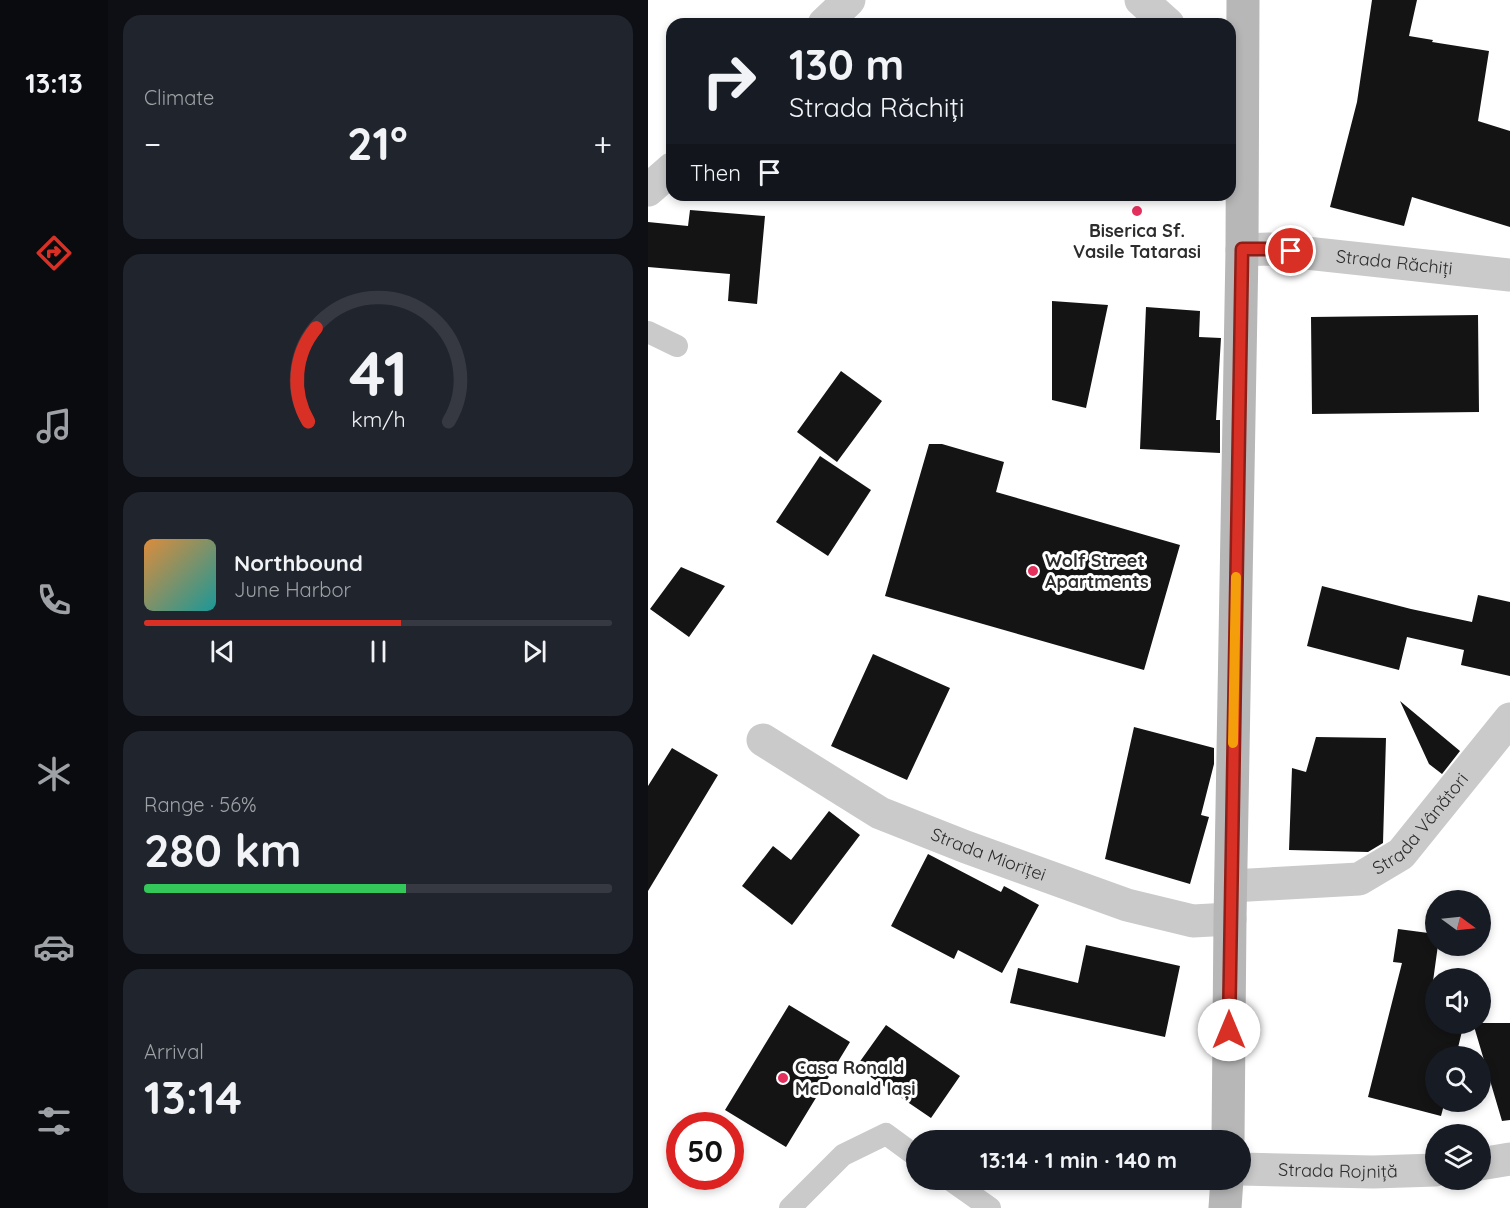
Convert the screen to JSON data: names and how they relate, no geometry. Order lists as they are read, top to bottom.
{
  "streets": {
    "street": [
      "Strada Răchiți",
      "Strada Vânători",
      "Strada Mioriței",
      "Strada Rojniță"
    ]
  },
  "places": ["Biserica Sf. Vasile Tatarasi", "Wolf Street Apartments", "Casa Ronald McDonald Iași"],
  "north": "right",
  "page": {
    "tabs": "13:13",
    "tile": [
      "Climate",
      ["Range · 56%", "280 km"],
      ["Arrival", "13:14"]
    ],
    "turn": ["130 m", "Strada Răchiți"],
    "heat": ["−", "21°", "+"],
    "then": "Then",
    "song": ["Northbound", "June Harbor"],
    "limit": "50",
    "trip": "13:14 · 1 min · 140 m",
    "gauge": ["41", "km/h"]
  }
}
